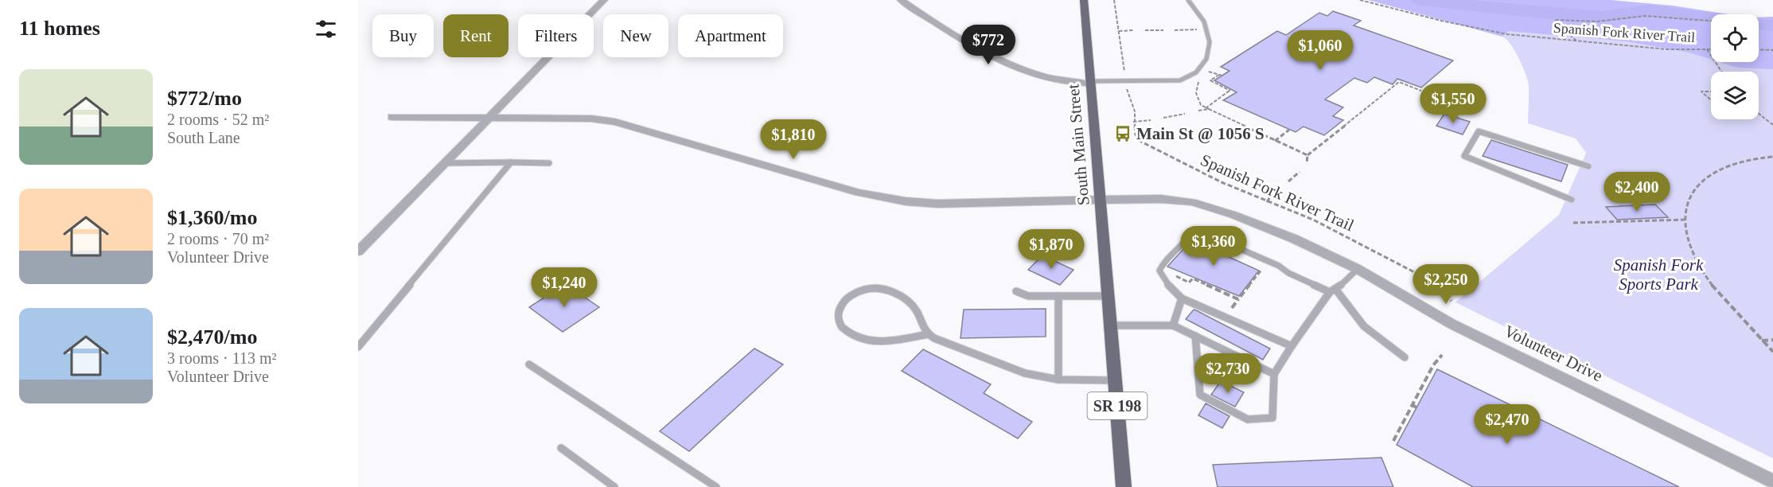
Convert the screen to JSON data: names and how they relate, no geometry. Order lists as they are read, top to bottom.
{
  "streets": {
    "main road": ["South Main Street", "SR 198"],
    "street": ["Volunteer Drive"],
    "path": ["Spanish Fork River Trail"]
  },
  "crossings": [
    ["South Main Street", "Volunteer Drive"]
  ],
  "parks": ["Spanish Fork Sports Park"],
  "places": {
    "bus stop": ["Main St @ 1056 S"]
  },
  "page": {
    "heading": "11 homes",
    "chip": [
      "Buy",
      "Rent",
      "Filters",
      "New",
      "Apartment"
    ],
    "price": [
      "$772",
      "$1,060",
      "$1,550",
      "$1,810",
      "$2,400",
      "$1,360",
      "$1,870",
      "$2,250",
      "$1,240",
      "$2,730",
      "$2,470"
    ],
    "list": [
      {
        "name": "$772/mo",
        "note": "2 rooms · 52 m² · South Lane"
      },
      {
        "name": "$1,360/mo",
        "note": "2 rooms · 70 m² · Volunteer Drive"
      },
      {
        "name": "$2,470/mo",
        "note": "3 rooms · 113 m² · Volunteer Drive"
      }
    ]
  }
}
